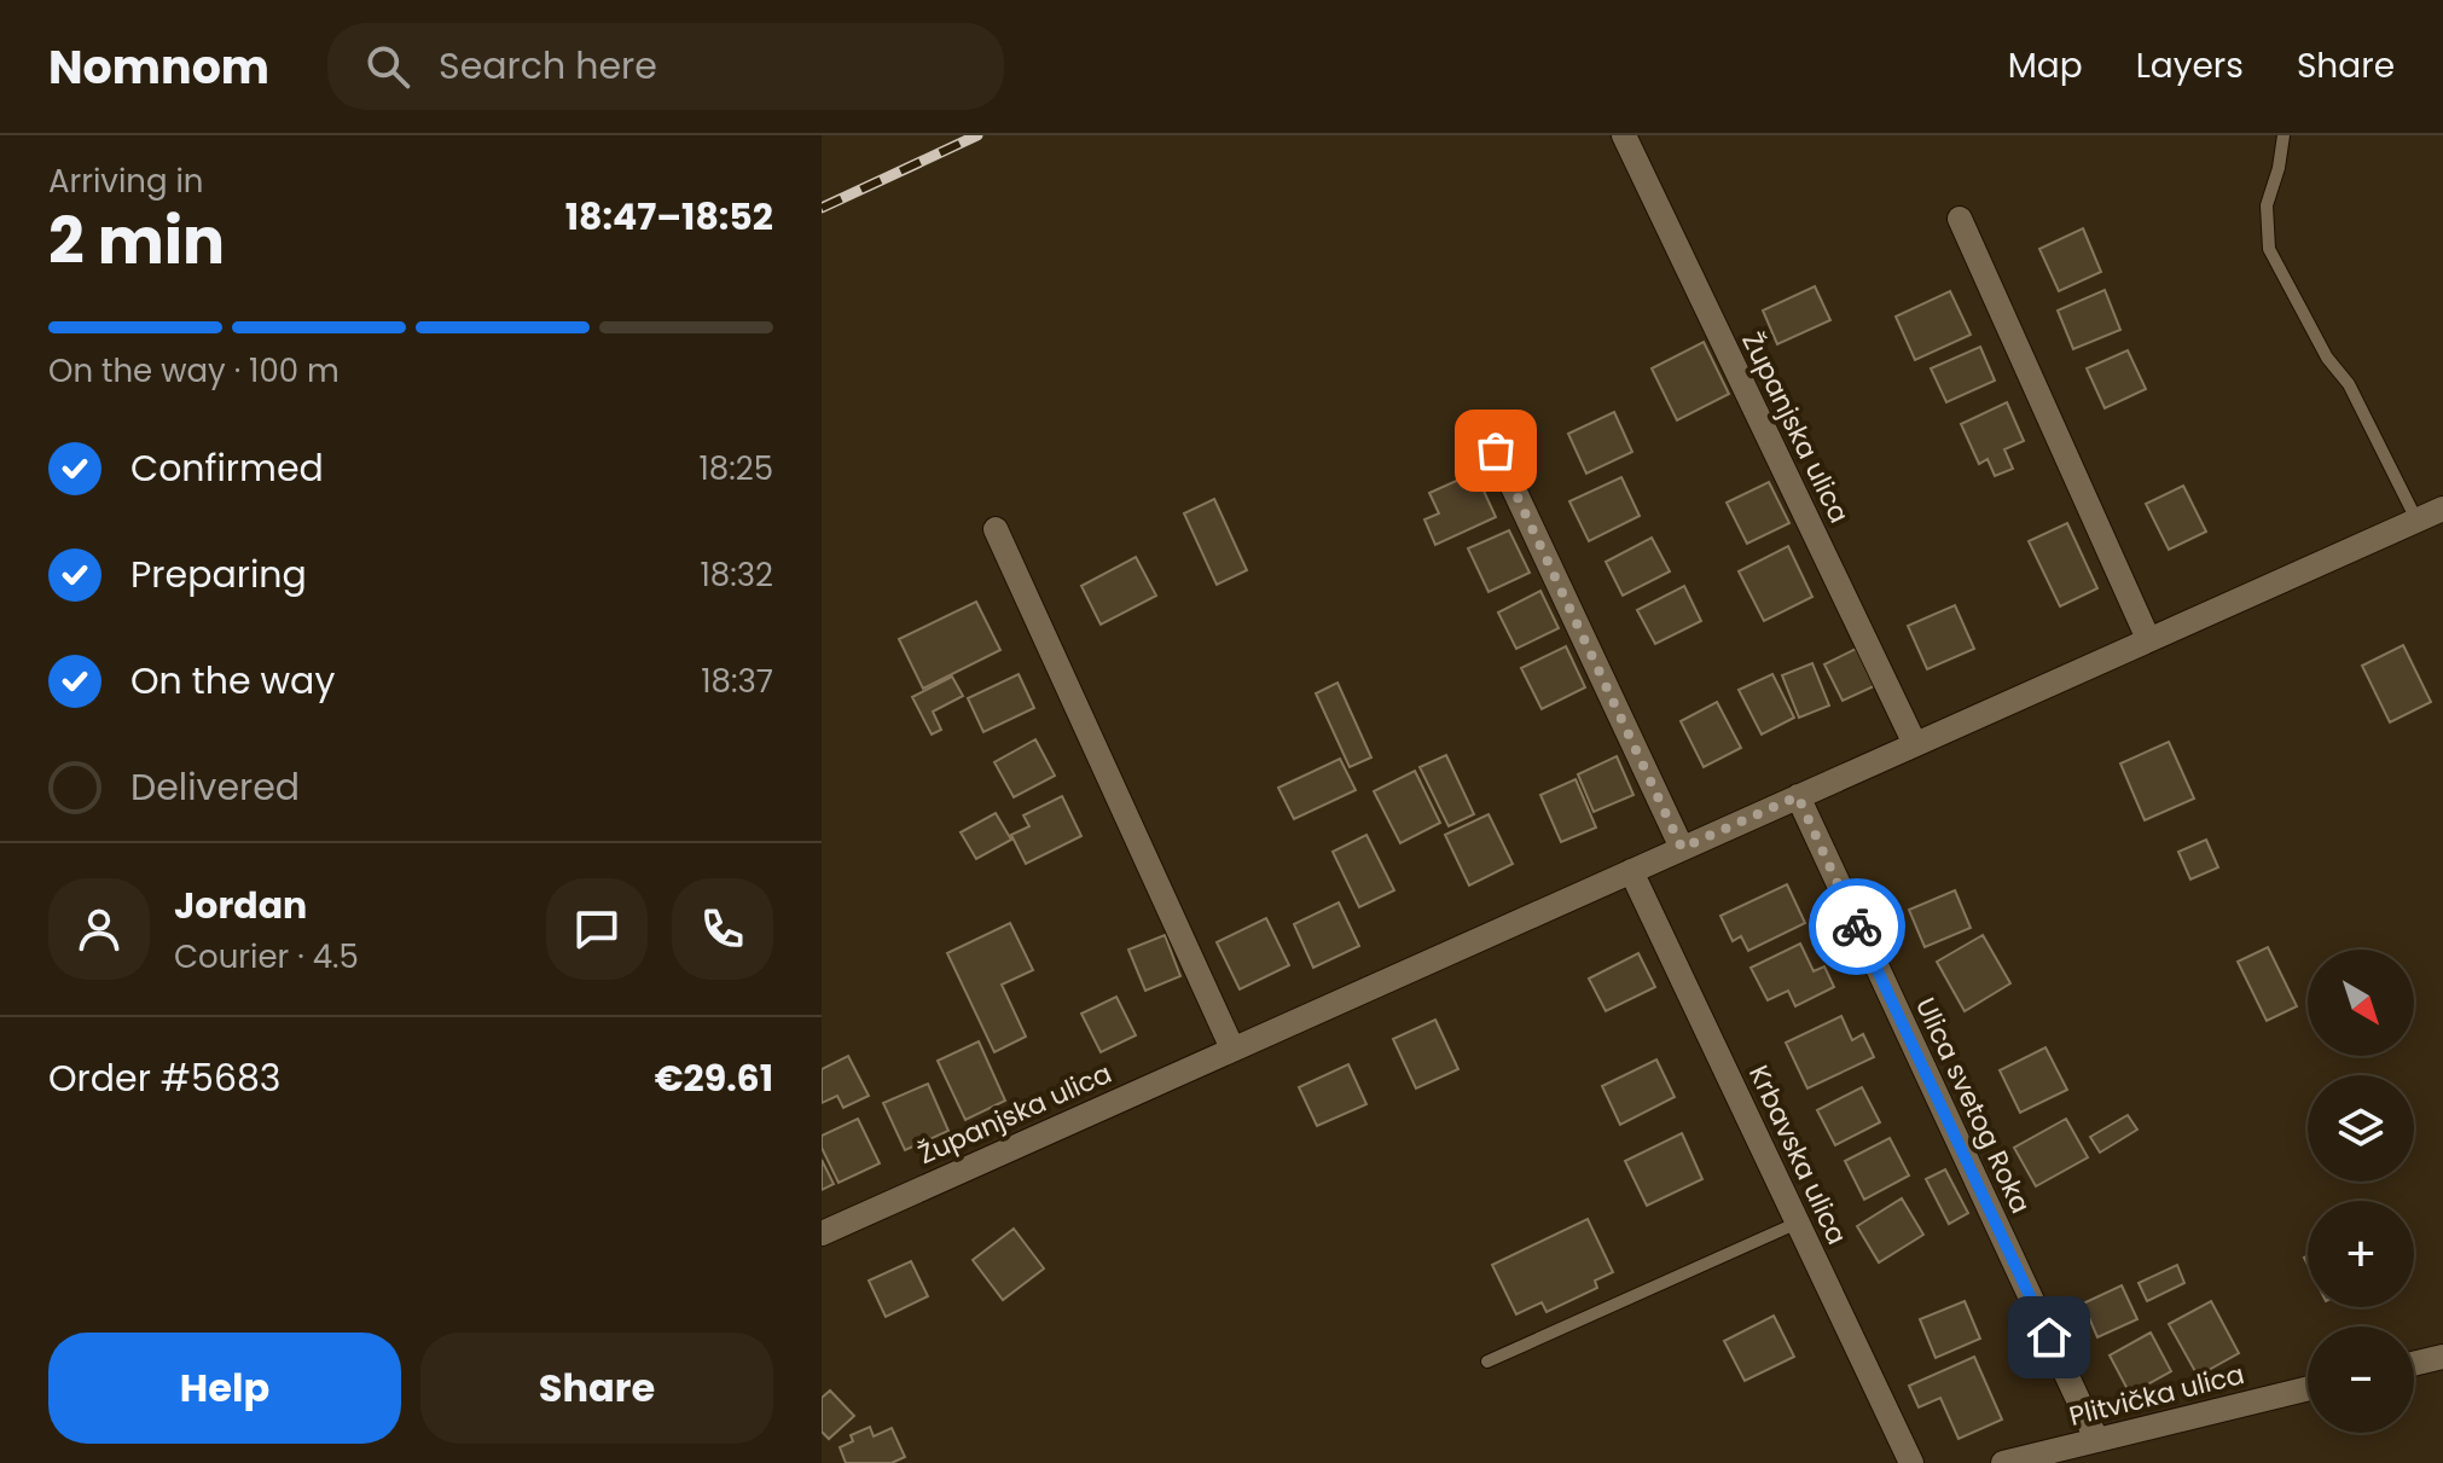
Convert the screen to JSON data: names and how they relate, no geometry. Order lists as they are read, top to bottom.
{
  "streets": {
    "street": [
      "Županjska ulica",
      "Ulica svetog Roka",
      "Krbavska ulica",
      "Plitvička ulica"
    ]
  },
  "crossings": [
    ["Županjska ulica", "Ulica svetog Roka"],
    ["Županjska ulica", "Krbavska ulica"],
    ["Ulica svetog Roka", "Plitvička ulica"]
  ],
  "north": "bottom right",
  "page": {
    "header": "Nomnom",
    "search": "Search here",
    "nav": ["Map", "Layers", "Share"],
    "heading": ["2 min", "Arriving in", "18:47–18:52"],
    "panel": [
      "Jordan",
      "Courier · 4.5",
      "Order #5683",
      "€29.61"
    ],
    "bar": "On the way · 100 m",
    "list": [
      ["Confirmed", "18:25"],
      ["Preparing", "18:32"],
      ["On the way", "18:37"],
      "Delivered"
    ],
    "map_buttons": ["+", "−"],
    "buttons": ["Help", "Share"]
  }
}
